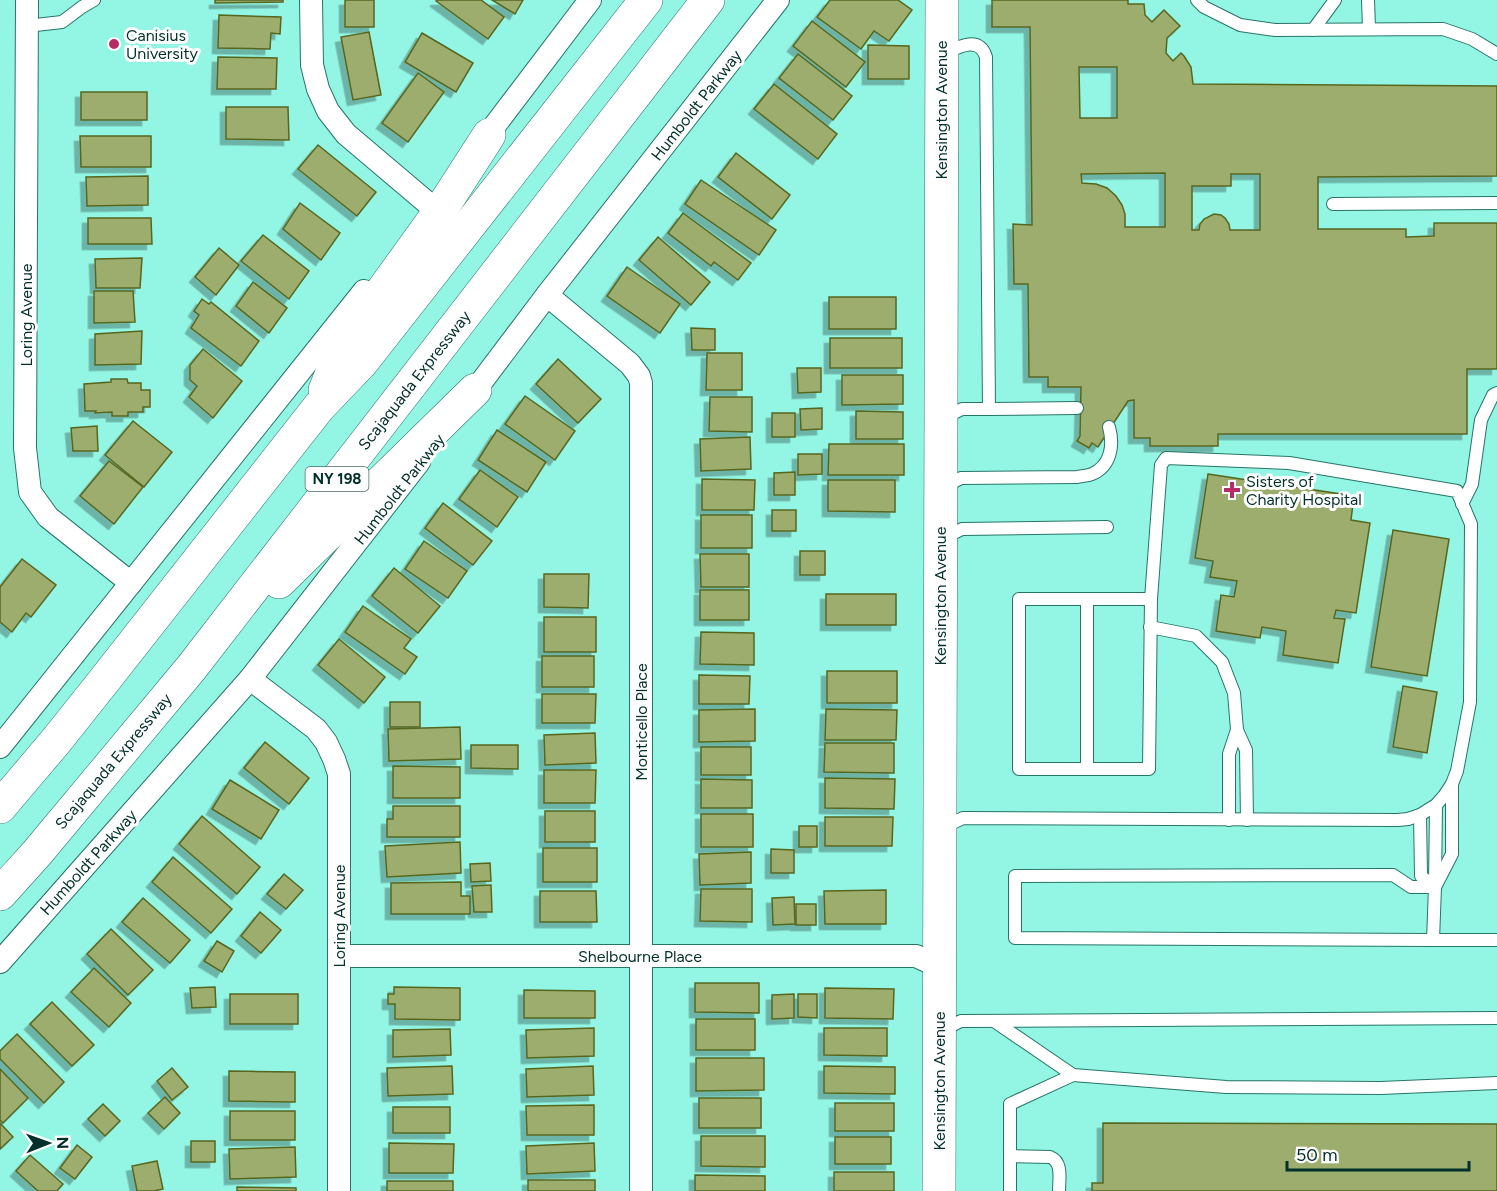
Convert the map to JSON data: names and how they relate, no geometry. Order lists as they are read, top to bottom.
{
  "streets": {
    "main road": ["Kensington Avenue", "Scajaquada Expressway", "NY 198"],
    "street": [
      "Humboldt Parkway",
      "Loring Avenue",
      "Monticello Place",
      "Shelbourne Place"
    ]
  },
  "crossings": [
    ["Humboldt Parkway", "Loring Avenue"],
    ["Humboldt Parkway", "Monticello Place"],
    ["Kensington Avenue", "Shelbourne Place"],
    ["Loring Avenue", "Shelbourne Place"],
    ["Monticello Place", "Shelbourne Place"]
  ],
  "places": {
    "other": ["Canisius University"],
    "health": ["Sisters of Charity Hospital"]
  },
  "scale_bar": "50 m",
  "north": "right"
}
